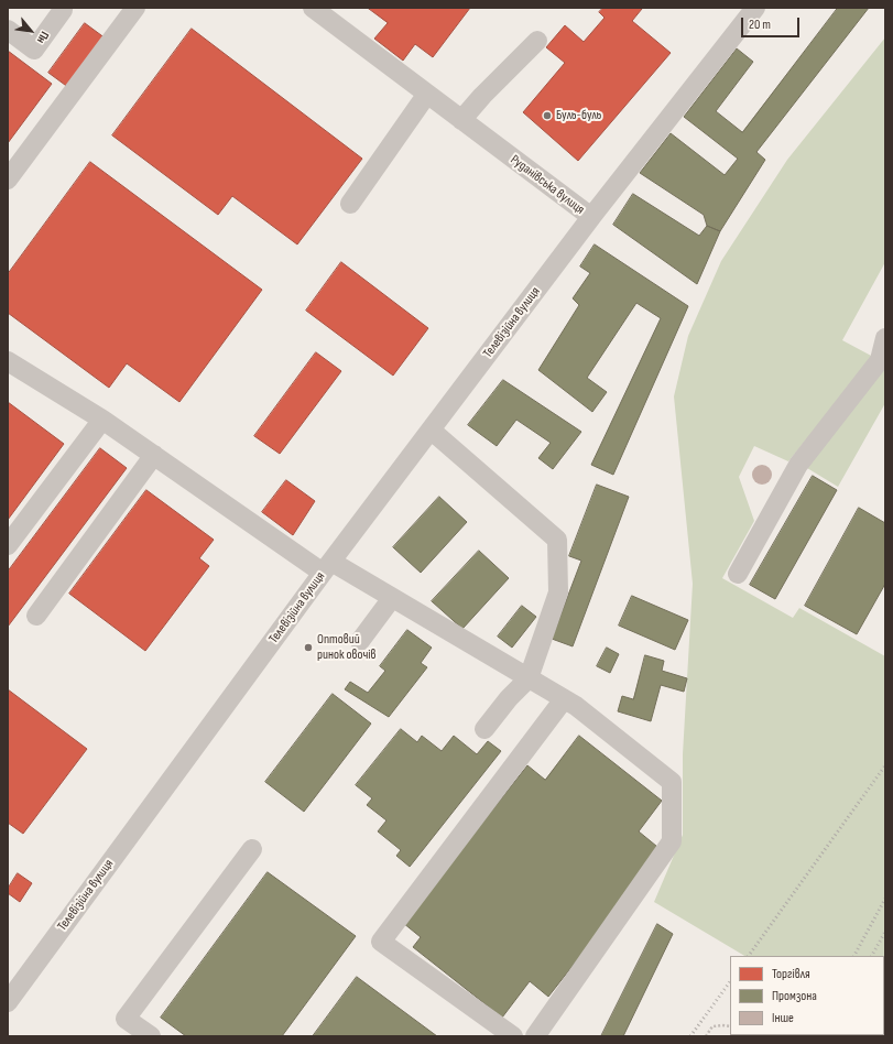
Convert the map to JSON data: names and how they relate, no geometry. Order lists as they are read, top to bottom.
{
  "streets": {
    "street": ["Руданівська вулиця", "Телевізійна вулиця"]
  },
  "crossings": [
    ["Руданівська вулиця", "Телевізійна вулиця"]
  ],
  "places": ["Буль-буль", "Оптовий ринок овочів"],
  "legend": ["Торгівля", "Промзона", "Інше"],
  "scale_bar": "20 m",
  "north": "bottom right"
}
